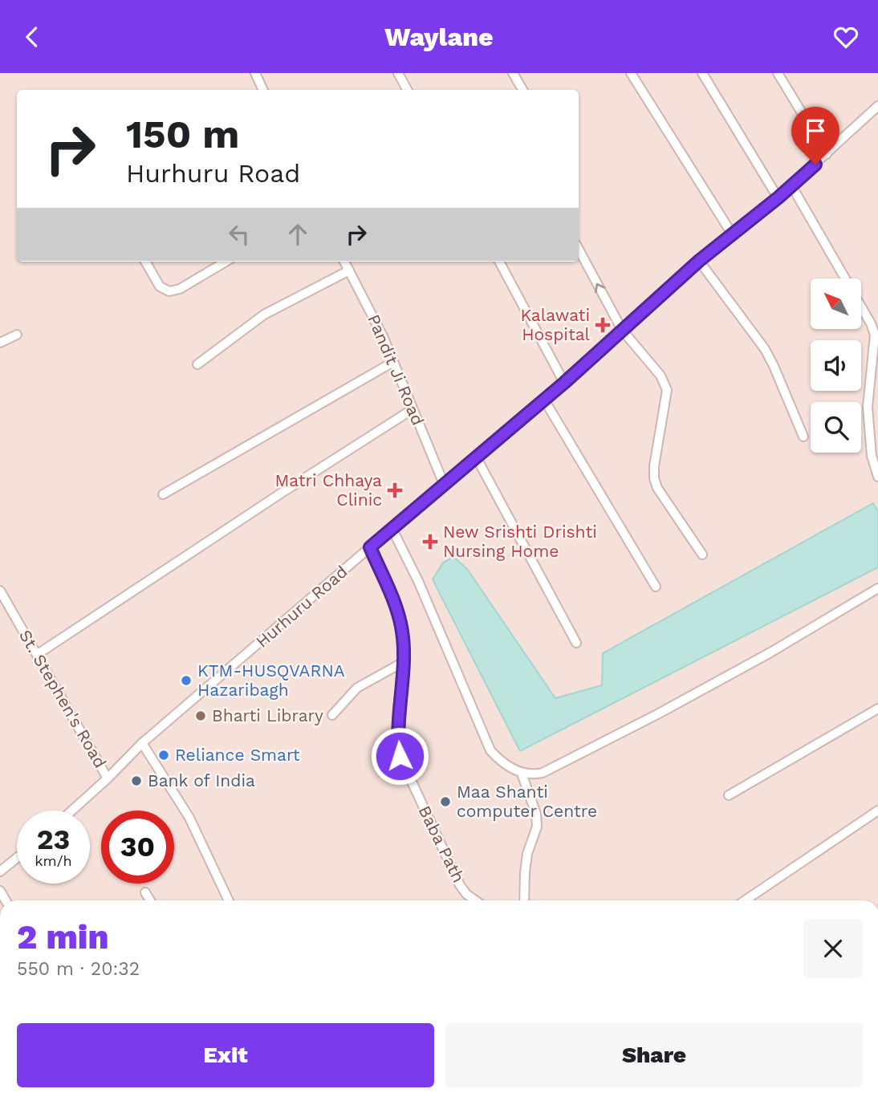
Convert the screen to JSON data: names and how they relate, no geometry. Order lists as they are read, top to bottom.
{
  "streets": {
    "street": [
      "Pandit Ji Road",
      "Hurhuru Road",
      "St. Stephen's Road",
      "Baba Path"
    ]
  },
  "crossings": [
    ["Pandit Ji Road", "Hurhuru Road"],
    ["Hurhuru Road", "St. Stephen's Road"],
    ["Hurhuru Road", "Baba Path"]
  ],
  "places": {
    "health": ["Kalawati Hospital", "Matri Chhaya Clinic", "New Srishti Drishti Nursing Home"],
    "other": [
      "KTM-HUSQVARNA Hazaribagh",
      "Bharti Library",
      "Reliance Smart",
      "Bank of India",
      "Maa Shanti computer Centre"
    ]
  },
  "north": "top left",
  "page": {
    "header": "Waylane",
    "turn": ["150 m", "Hurhuru Road"],
    "speed": "23 km/h",
    "limit": "30",
    "heading": ["2 min", "550 m · 20:32"],
    "buttons": ["Exit", "Share"]
  }
}
